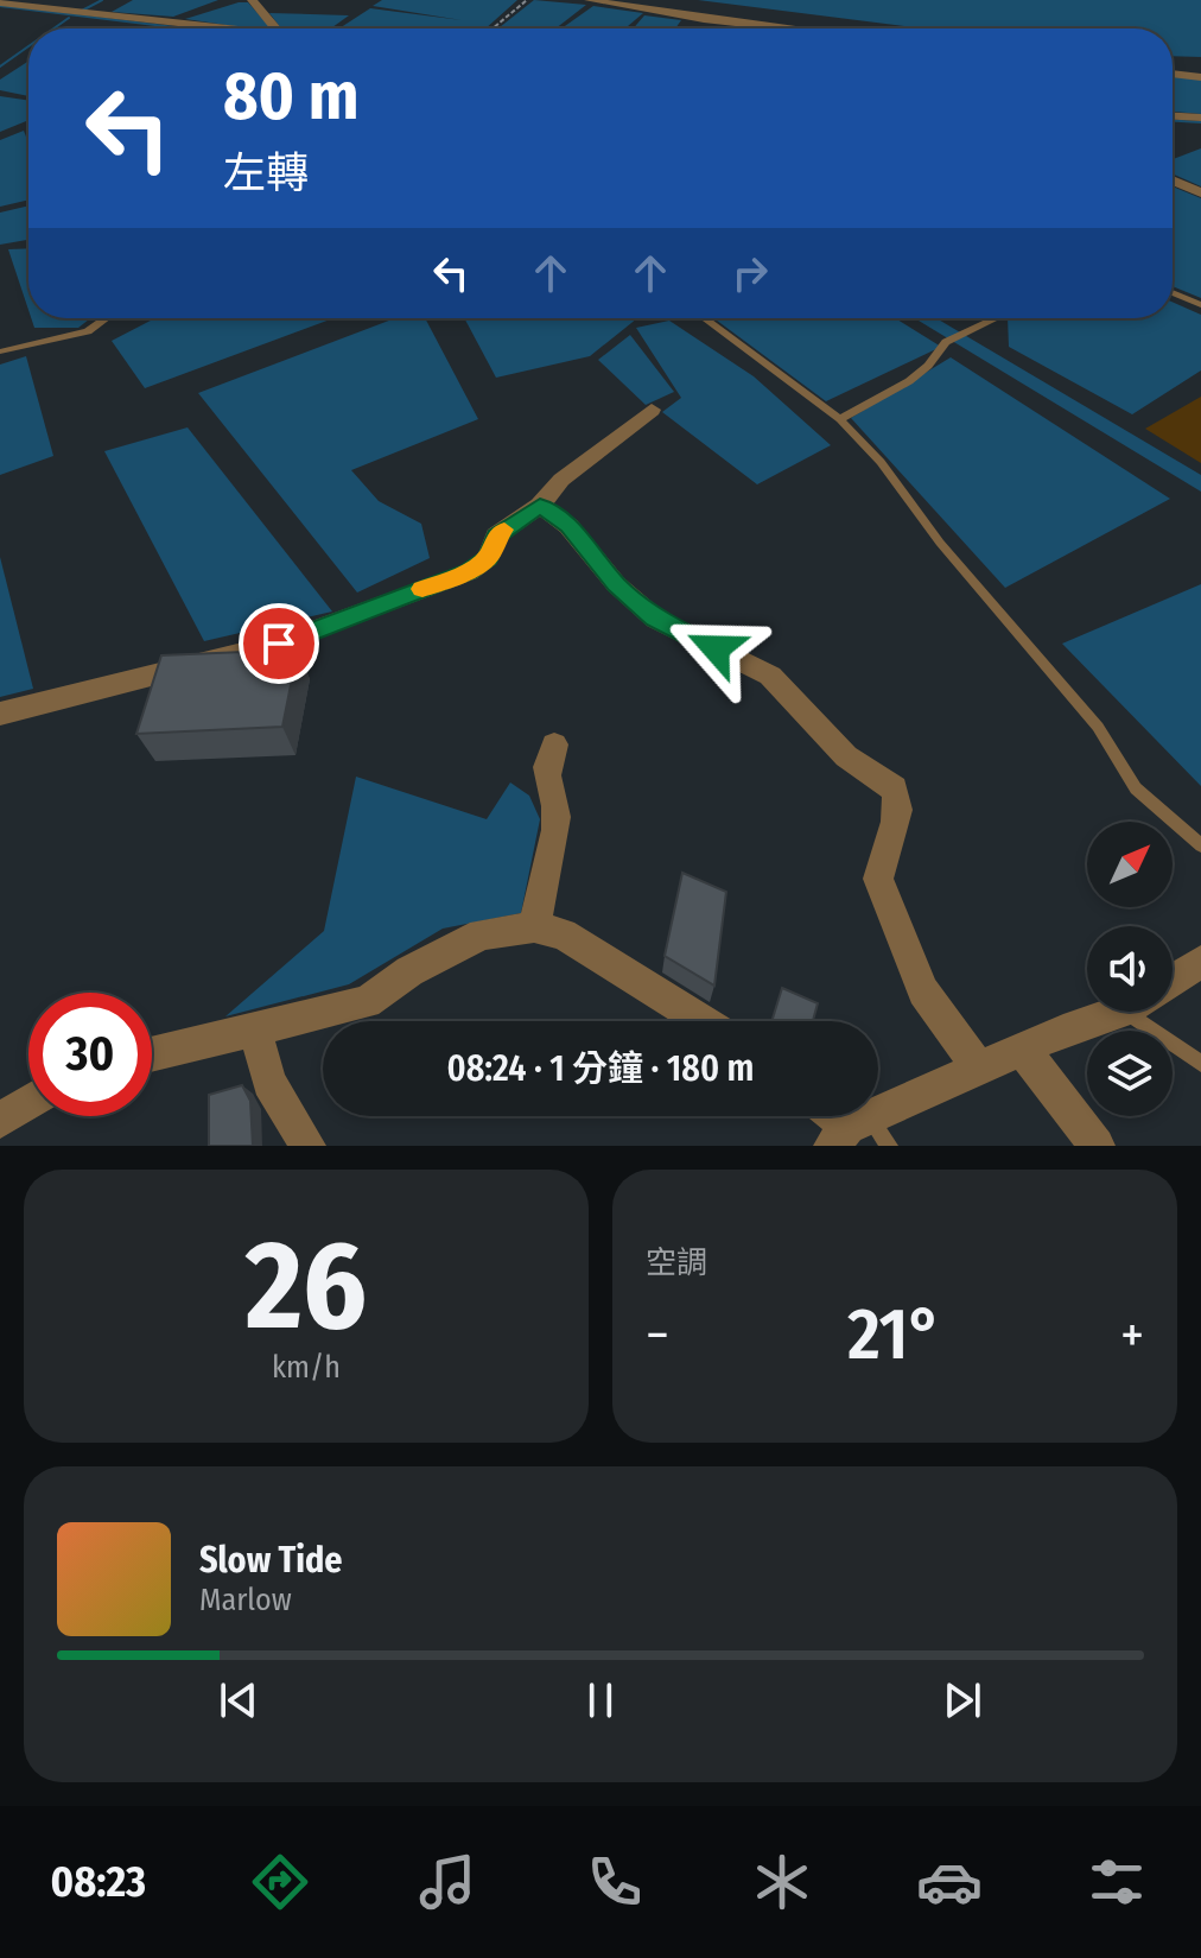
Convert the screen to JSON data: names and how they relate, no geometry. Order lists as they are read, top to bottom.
{
  "north": "top right",
  "page": {
    "turn": ["80 m", "左轉"],
    "limit": "30",
    "trip": "08:24 · 1 分鐘 · 180 m",
    "tile": [
      ["26", "km/h"],
      "空調"
    ],
    "heat": ["−", "21°", "+"],
    "song": ["Slow Tide", "Marlow"],
    "tabs": "08:23"
  }
}
